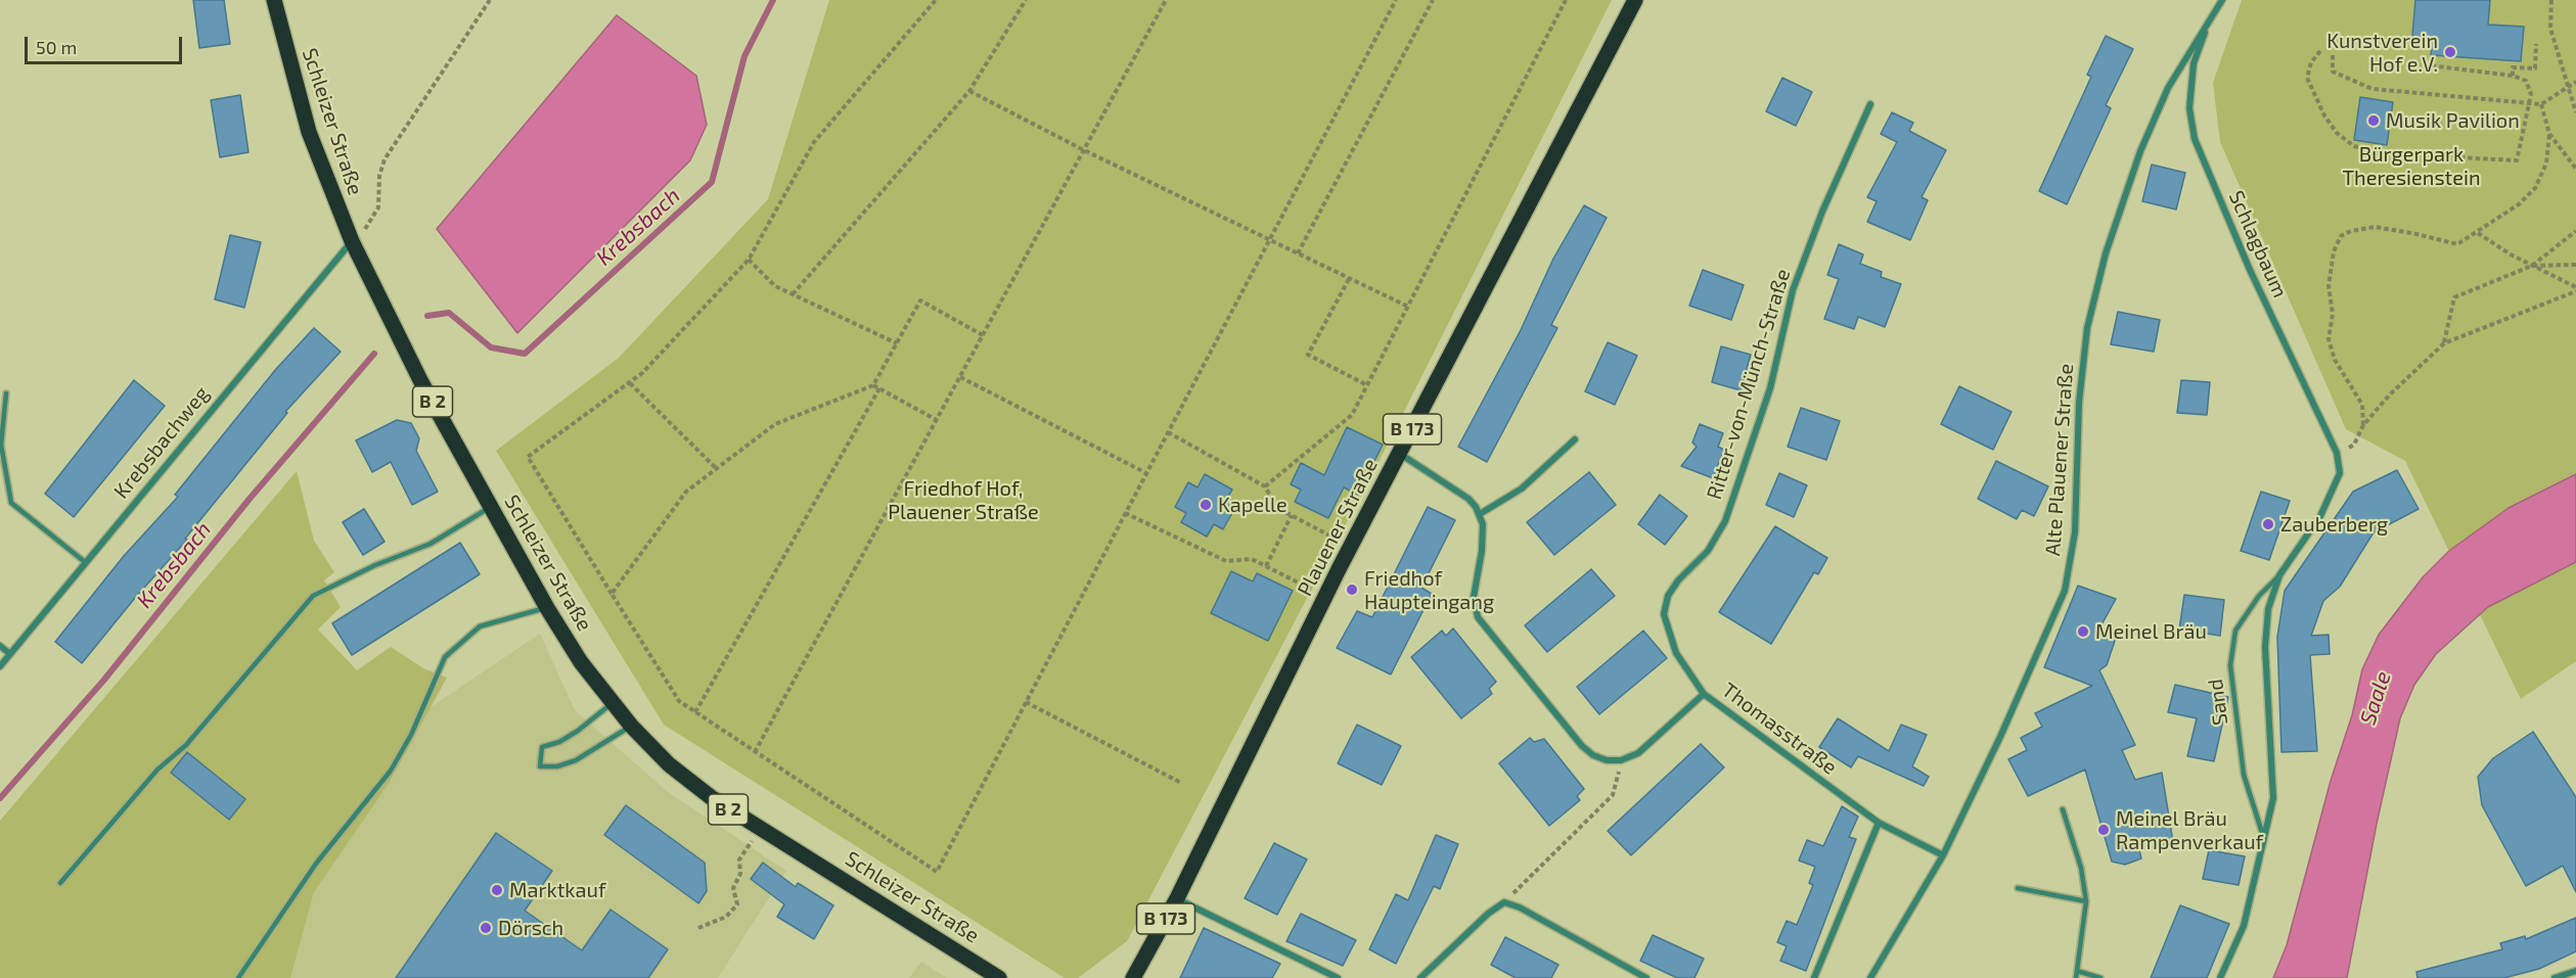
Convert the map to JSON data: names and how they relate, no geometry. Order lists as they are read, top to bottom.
{
  "streets": {
    "main road": [
      "Schleizer Straße",
      "B 2",
      "B 173",
      "Plauener Straße"
    ],
    "street": [
      "Schlagbaum",
      "Ritter-von-Münch-Straße",
      "Krebsbachweg",
      "Alte Plauener Straße",
      "Sand",
      "Thomasstraße"
    ]
  },
  "crossings": [
    ["Schleizer Straße", "Krebsbachweg"],
    ["Schlagbaum", "Alte Plauener Straße"],
    ["Schlagbaum", "Sand"],
    ["Ritter-von-Münch-Straße", "Thomasstraße"],
    ["Alte Plauener Straße", "Thomasstraße"]
  ],
  "water": ["Krebsbach", "Saale"],
  "parks": ["Bürgerpark Theresienstein", "Friedhof Hof, Plauener Straße"],
  "places": [
    "Kunstverein Hof e.V.",
    "Musik Pavilion",
    "Kapelle",
    "Zauberberg",
    "Friedhof Haupteingang",
    "Meinel Bräu",
    "Meinel Bräu Rampenverkauf",
    "Marktkauf",
    "Dörsch"
  ],
  "scale_bar": "50 m"
}
